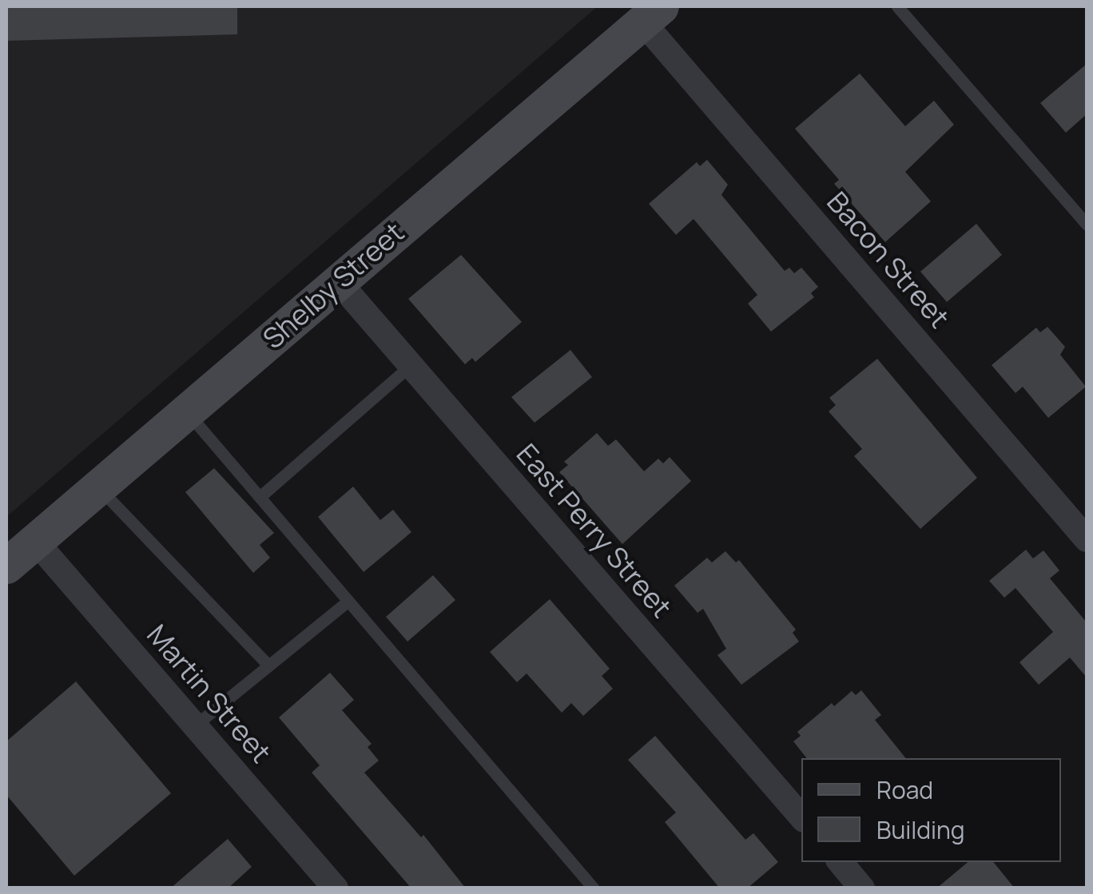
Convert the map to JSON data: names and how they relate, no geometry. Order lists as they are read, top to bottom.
{
  "streets": {
    "main road": ["Shelby Street"],
    "street": ["Bacon Street", "East Perry Street", "Martin Street"]
  },
  "crossings": [
    ["Bacon Street", "Shelby Street"],
    ["Shelby Street", "East Perry Street"],
    ["Shelby Street", "Martin Street"]
  ],
  "legend": ["Road", "Building"]
}
